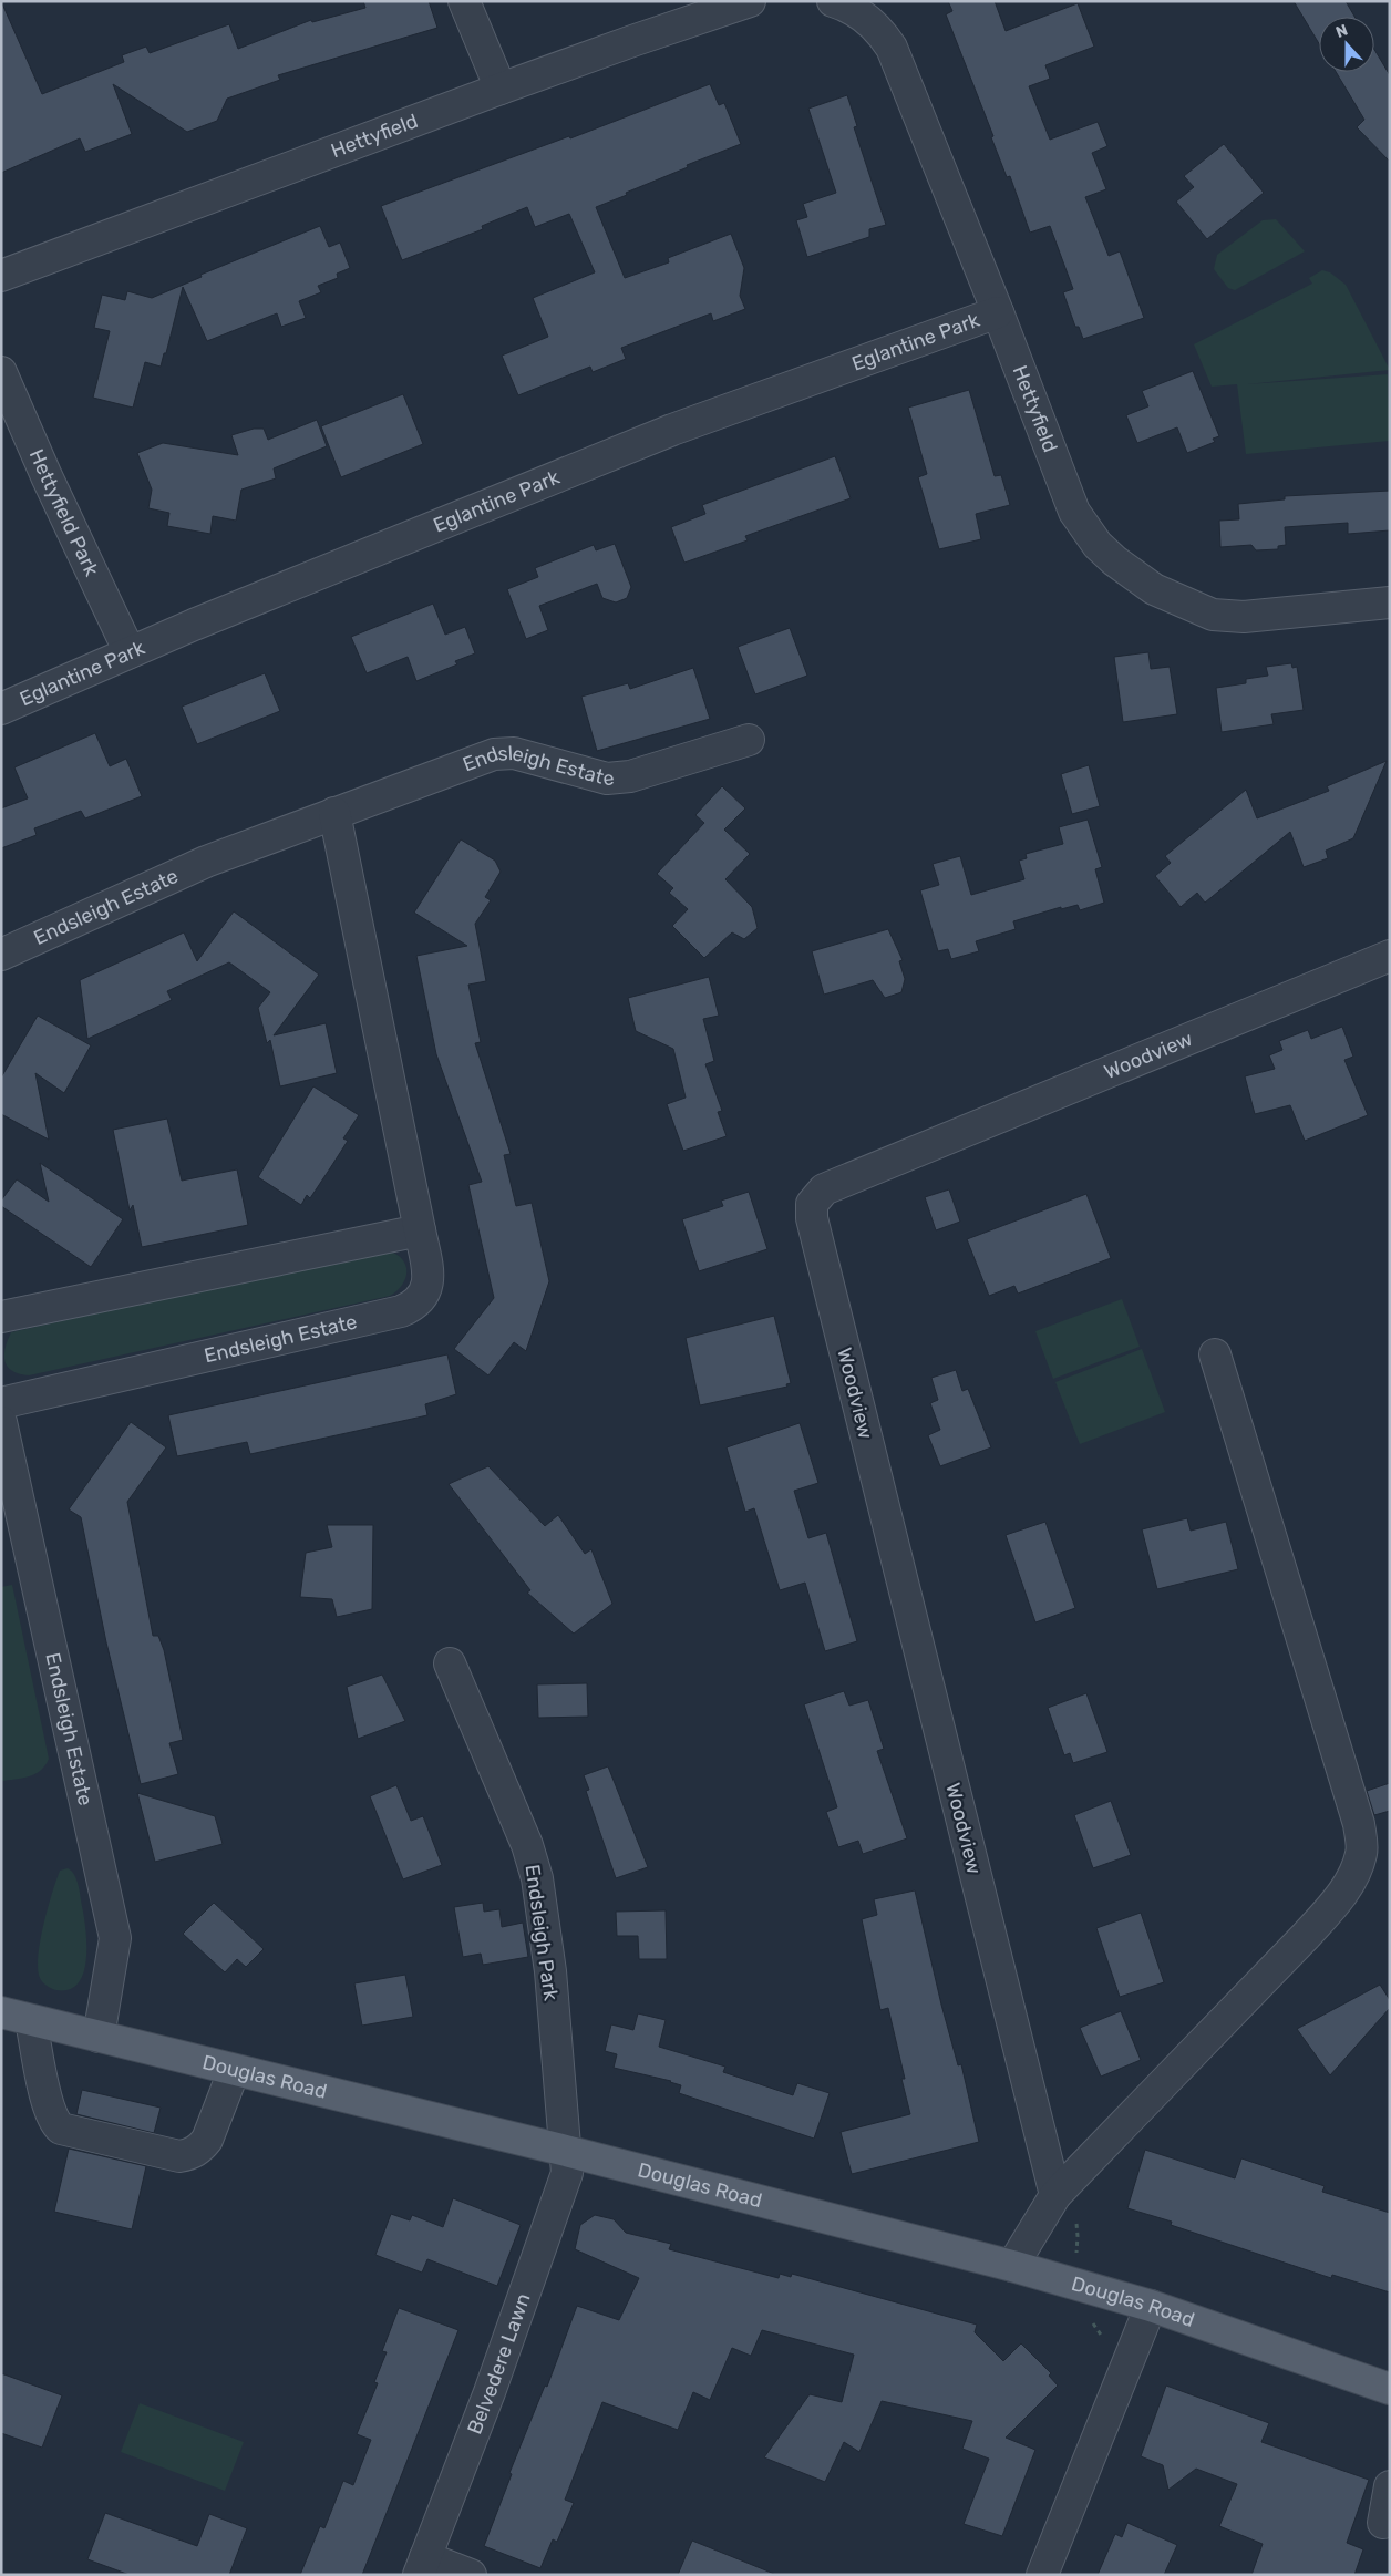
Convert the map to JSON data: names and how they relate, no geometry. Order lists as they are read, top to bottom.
{
  "streets": {
    "main road": ["Douglas Road"],
    "street": [
      "Hettyfield",
      "Eglantine Park",
      "Hettyfield Park",
      "Endsleigh Estate",
      "Woodview",
      "Endsleigh Park",
      "Belvedere Lawn"
    ]
  },
  "crossings": [
    ["Hettyfield", "Eglantine Park"],
    ["Eglantine Park", "Hettyfield Park"],
    ["Endsleigh Estate", "Douglas Road"],
    ["Endsleigh Park", "Douglas Road"],
    ["Endsleigh Park", "Belvedere Lawn"],
    ["Douglas Road", "Belvedere Lawn"]
  ],
  "north": "top"
}
